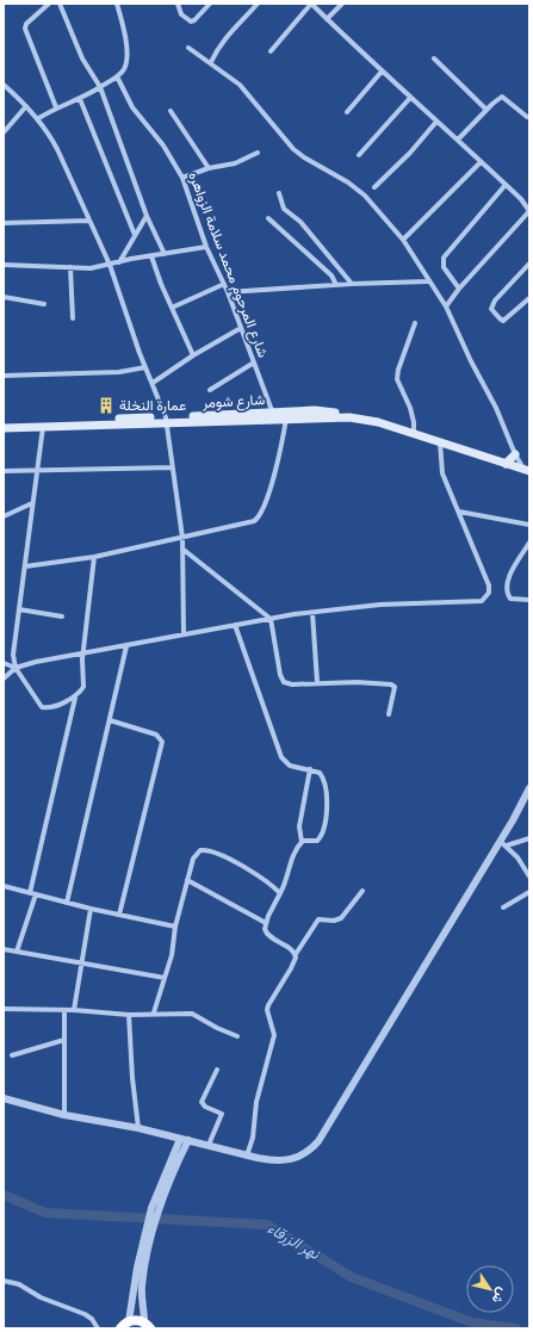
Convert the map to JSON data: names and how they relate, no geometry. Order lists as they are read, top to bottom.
{
  "streets": {
    "main road": ["شارع شومر"],
    "street": ["شارع المرحوم محمد سلامة الزواهره"]
  },
  "crossings": [
    ["شارع المرحوم محمد سلامة الزواهره", "شارع شومر"]
  ],
  "water": ["نهر الزرقاء"],
  "places": {
    "building": ["عمارة النخلة"]
  },
  "north": "bottom right"
}
